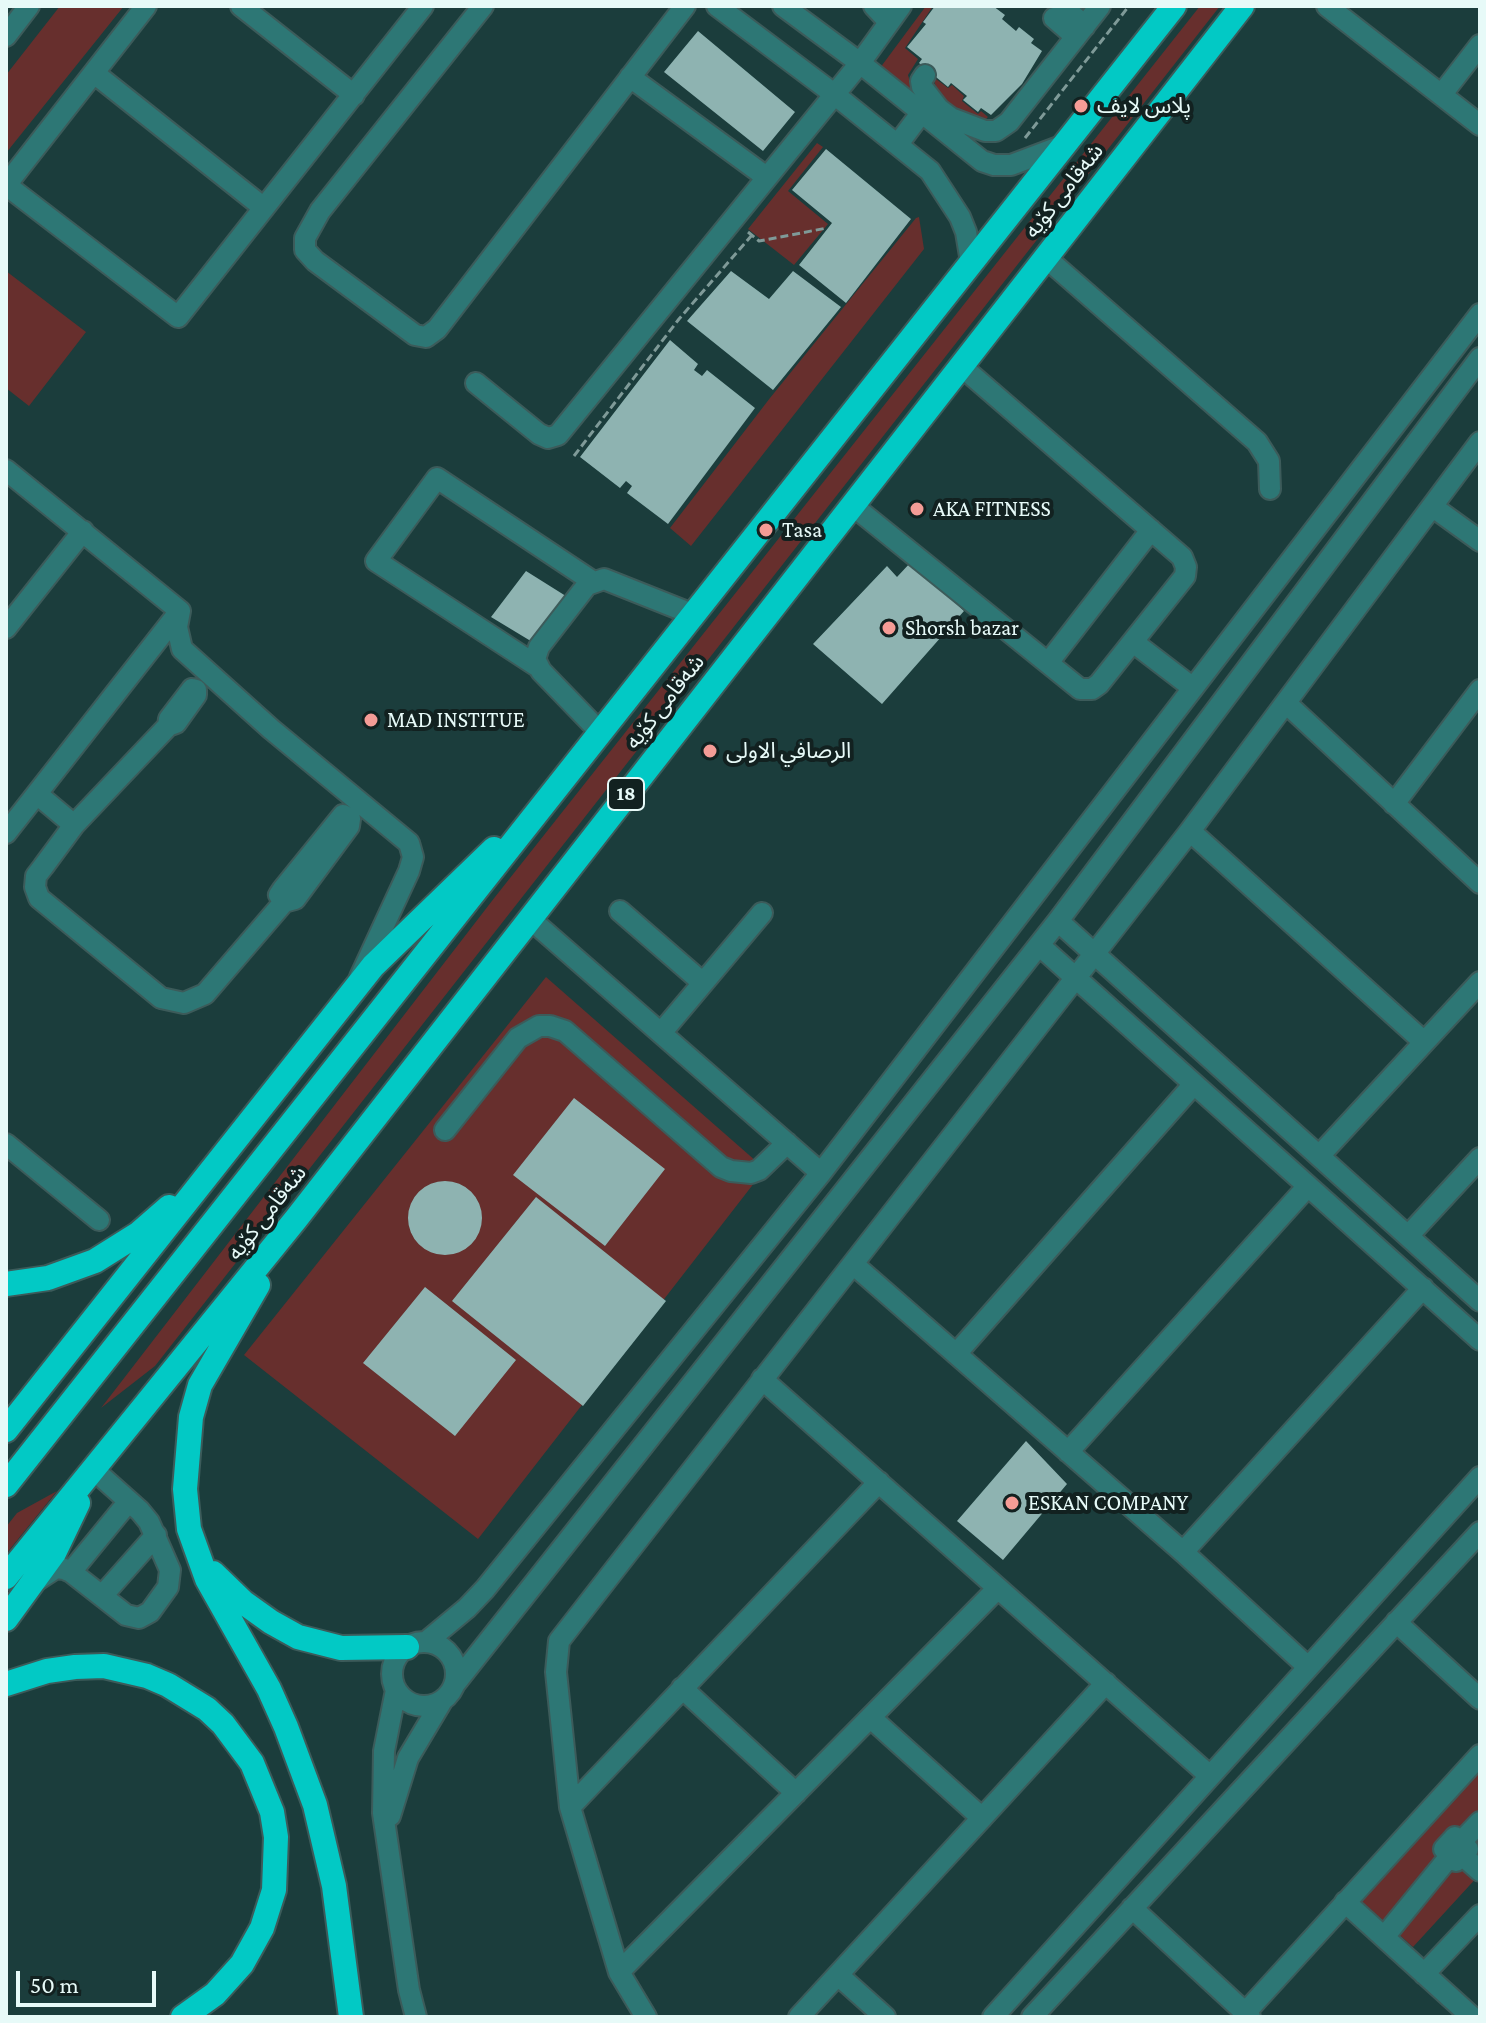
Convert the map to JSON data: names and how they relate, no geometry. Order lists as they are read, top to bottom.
{
  "streets": {
    "highway": ["شەقامی کۆیە", "18"]
  },
  "places": [
    "پلاس لایف",
    "AKA FITNESS",
    "Tasa",
    "Shorsh bazar",
    "MAD INSTITUE",
    "الرصافي الاولى",
    "ESKAN COMPANY"
  ],
  "scale_bar": "50 m"
}
